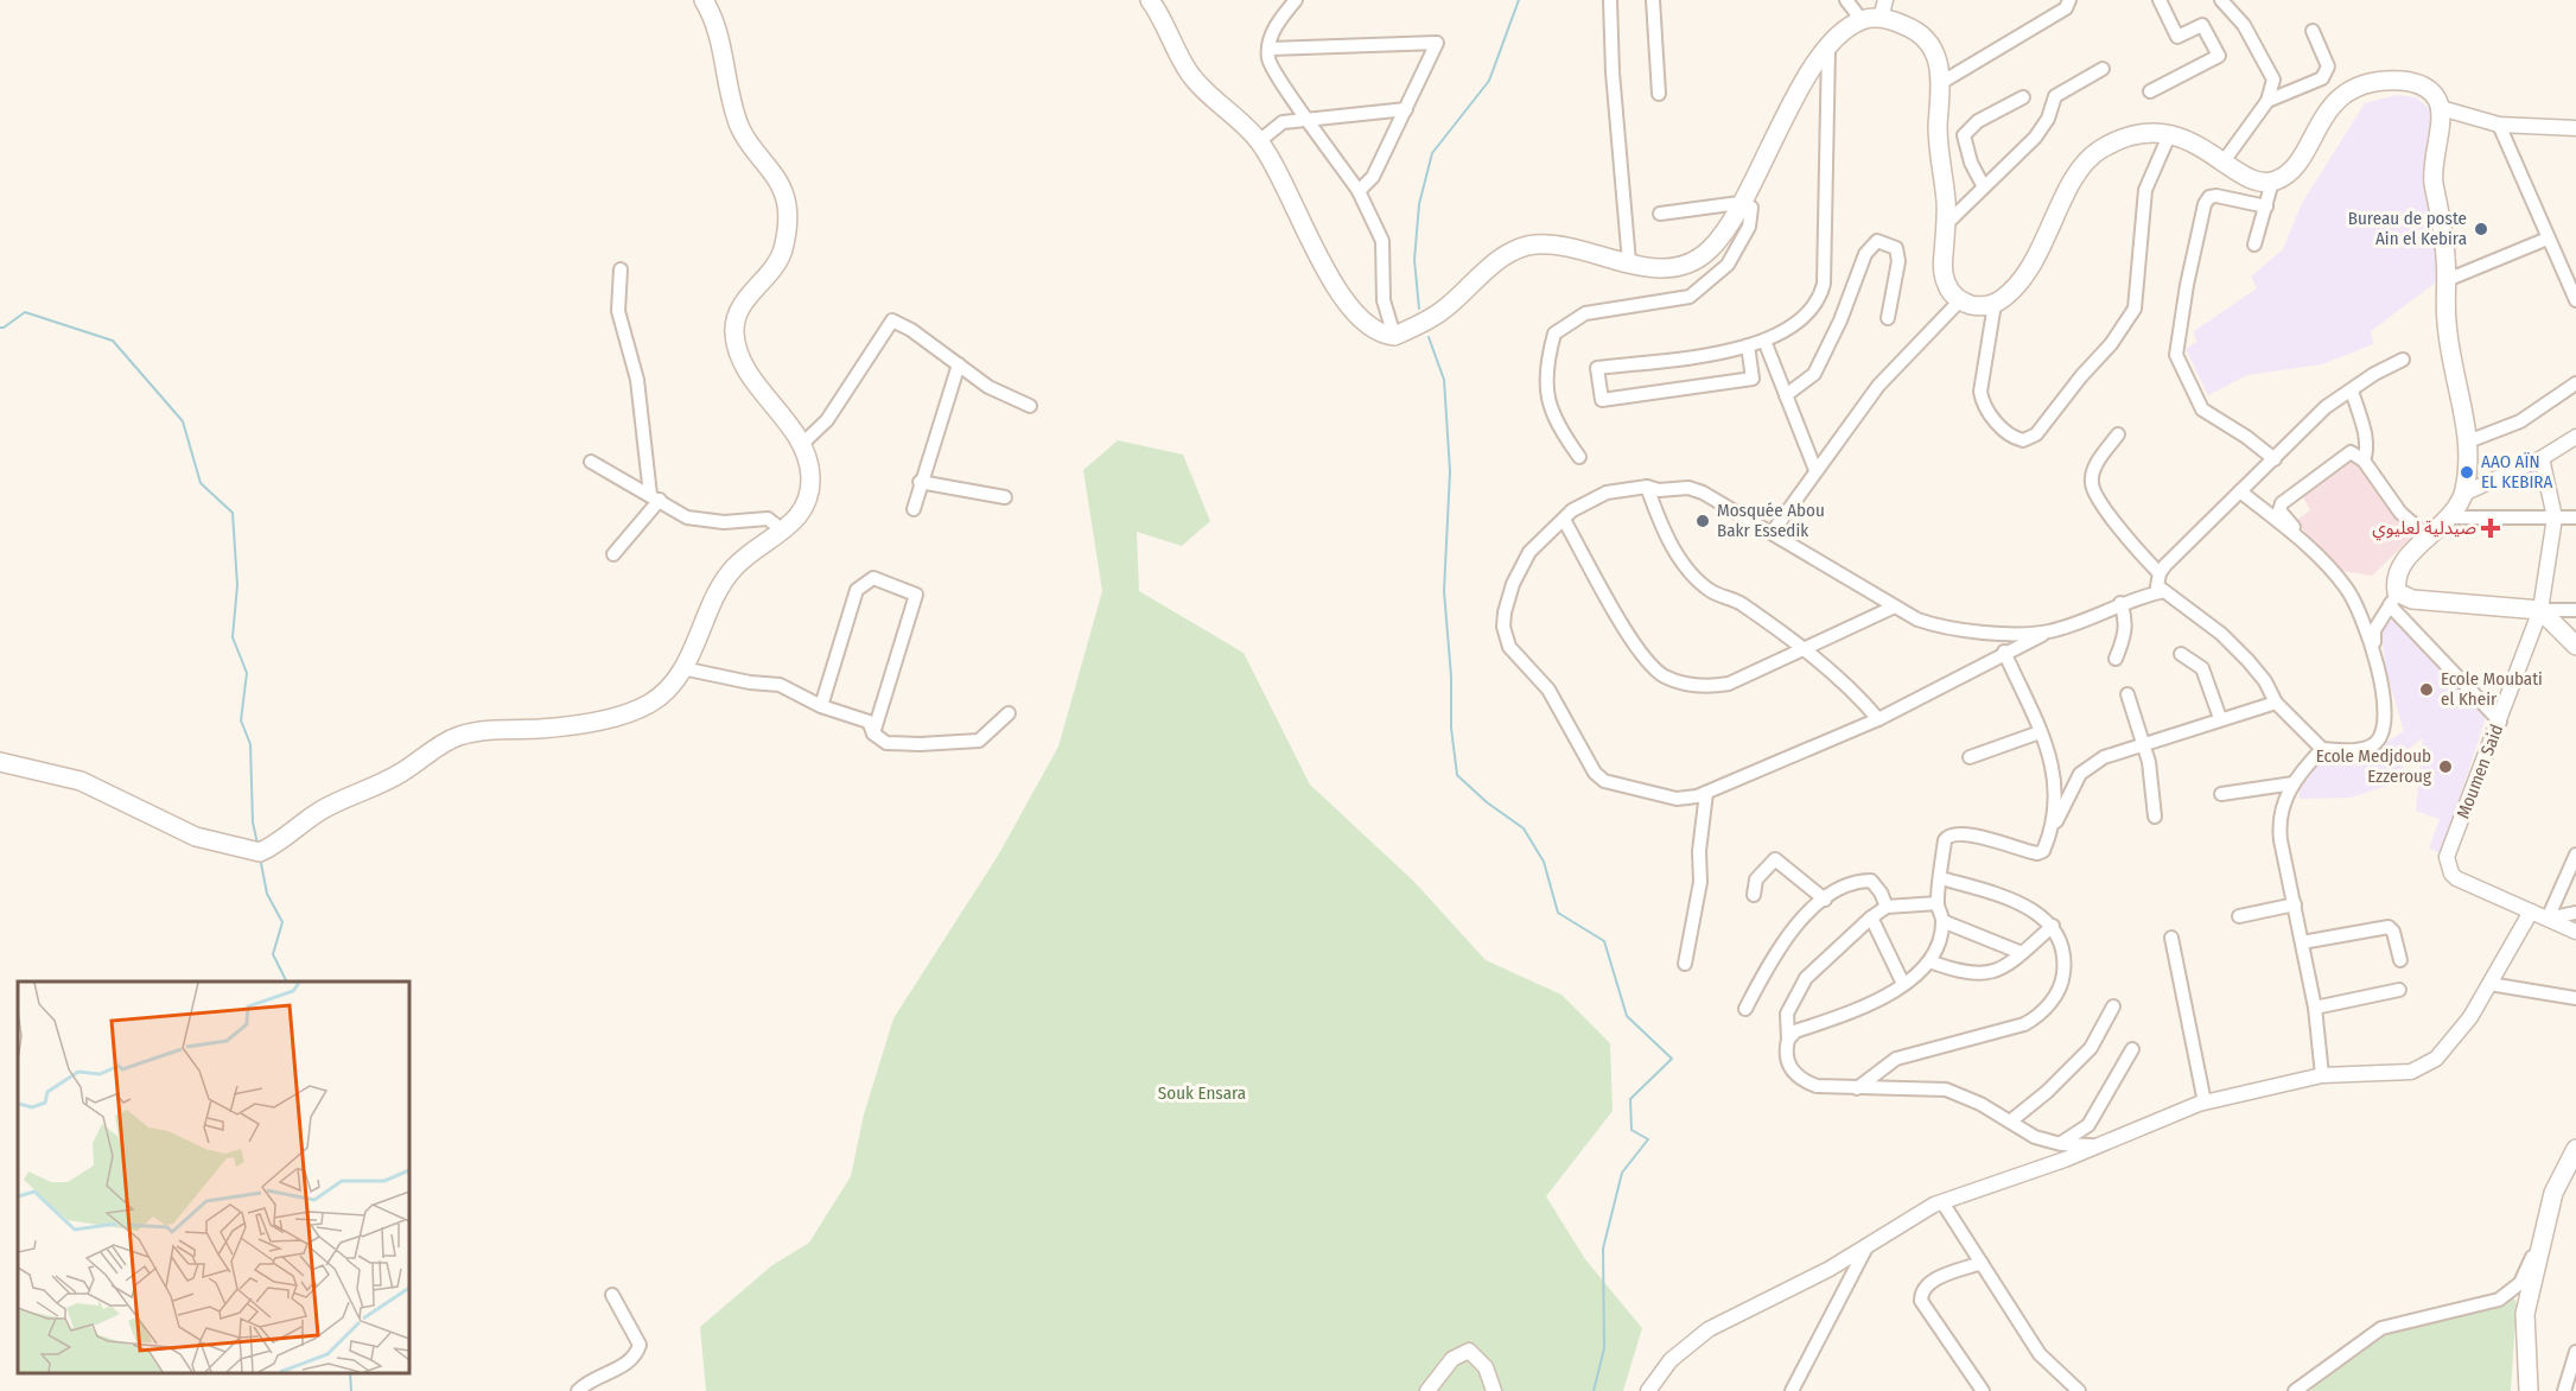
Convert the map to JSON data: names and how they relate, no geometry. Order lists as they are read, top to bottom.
{
  "streets": {
    "street": ["Moumen Said"]
  },
  "parks": ["Souk Ensara"],
  "places": {
    "other": [
      "Bureau de poste Ain el Kebira",
      "AAO AÏN EL KEBIRA",
      "Mosquée Abou Bakr Essedik",
      "Ecole Moubati el Kheir",
      "Ecole Medjdoub Ezzeroug"
    ],
    "health": ["صيدلية لعليوي"]
  }
}
